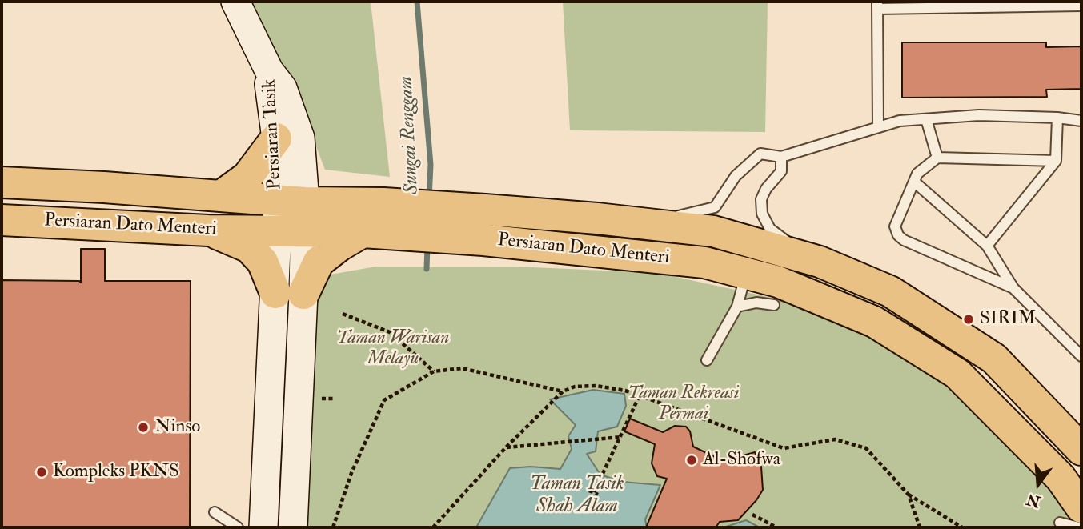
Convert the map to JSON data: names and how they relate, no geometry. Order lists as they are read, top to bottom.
{
  "streets": {
    "main road": ["Persiaran Tasik", "Persiaran Dato Menteri"]
  },
  "crossings": [
    ["Persiaran Tasik", "Persiaran Dato Menteri"]
  ],
  "water": ["Sungai Renggam", "Taman Tasik Shah Alam"],
  "parks": ["Taman Warisan Melayu", "Taman Rekreasi Permai"],
  "places": [
    "SIRIM",
    "Ninso",
    "Al-Shofwa",
    "Kompleks PKNS"
  ],
  "north": "bottom"
}
